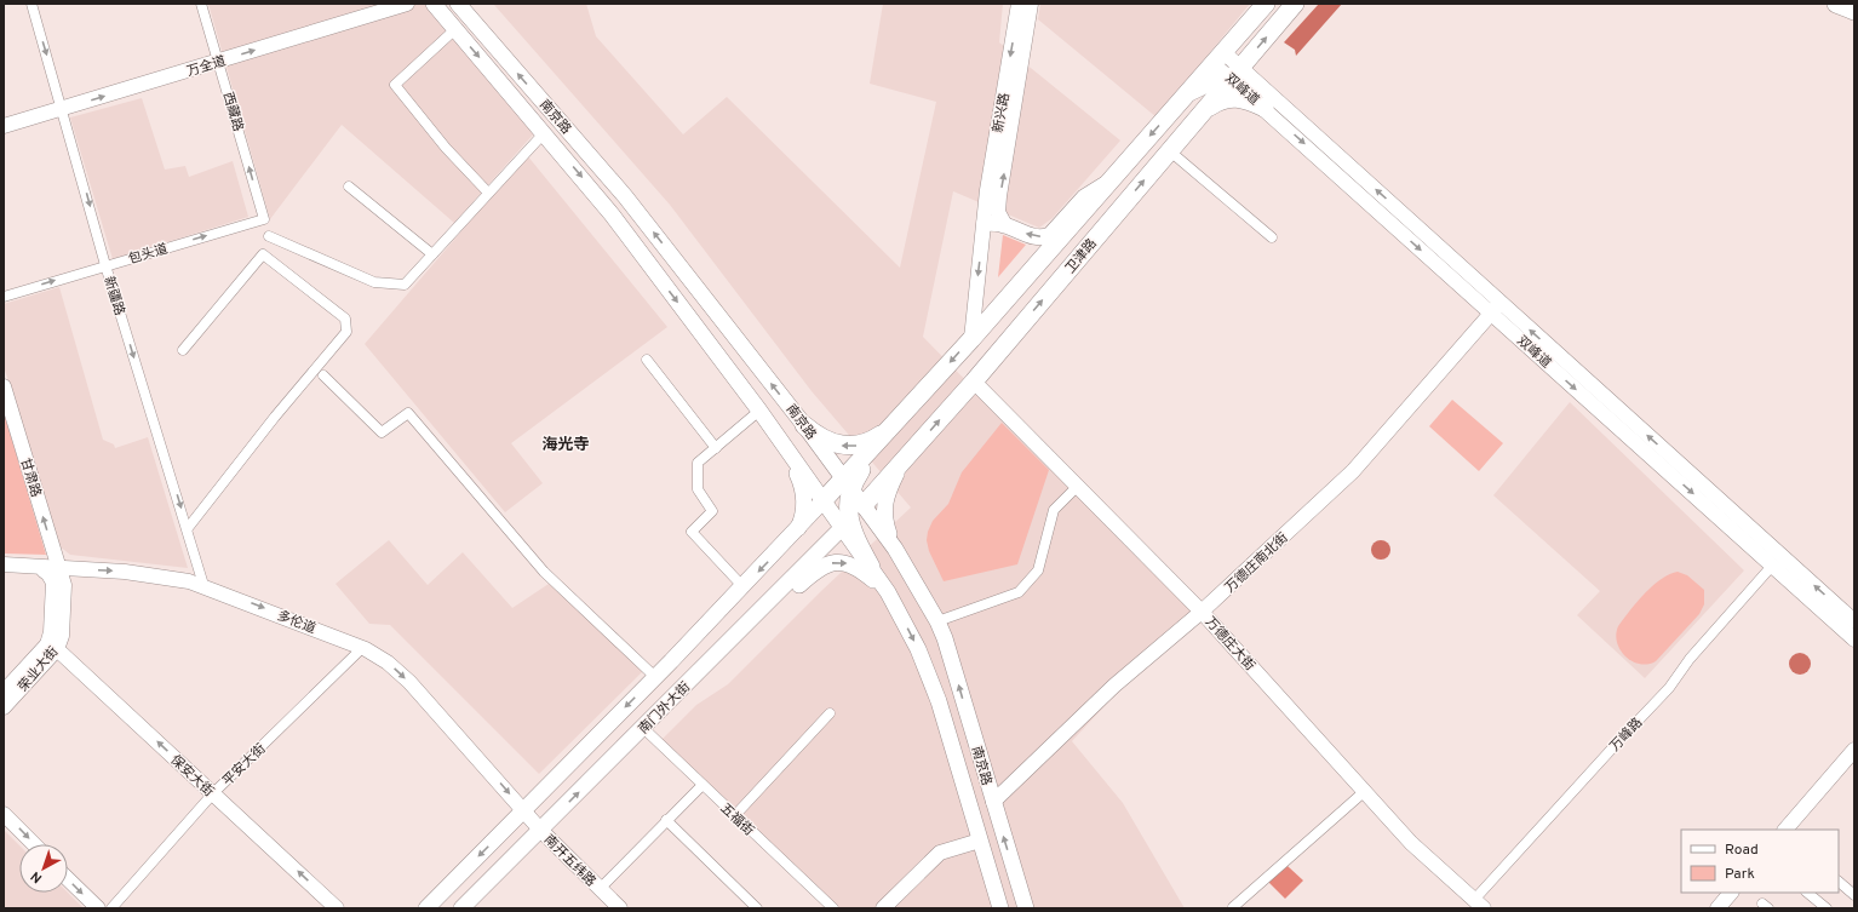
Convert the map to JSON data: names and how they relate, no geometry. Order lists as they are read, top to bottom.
{
  "streets": {
    "highway": ["卫津路"],
    "main road": ["南京路", "南门外大街"],
    "street": [
      "万全道",
      "双峰道",
      "西藏路",
      "新兴路",
      "包头道",
      "新疆路",
      "甘肃路",
      "万德庄南北街",
      "多伦道",
      "万德庄大街",
      "荣业大街",
      "万峰路",
      "平安大街",
      "保安大街",
      "五福街",
      "南开五纬路"
    ]
  },
  "crossings": [
    ["万全道", "西藏路"],
    ["万全道", "新疆路"],
    ["双峰道", "卫津路"],
    ["双峰道", "万德庄南北街"],
    ["双峰道", "万峰路"],
    ["西藏路", "包头道"],
    ["南京路", "卫津路"],
    ["南京路", "万德庄南北街"],
    ["南京路", "南门外大街"],
    ["包头道", "新疆路"],
    ["卫津路", "万德庄大街"],
    ["卫津路", "南门外大街"],
    ["新疆路", "多伦道"],
    ["甘肃路", "多伦道"],
    ["甘肃路", "荣业大街"],
    ["万德庄南北街", "万德庄大街"],
    ["多伦道", "荣业大街"],
    ["多伦道", "南门外大街"],
    ["多伦道", "平安大街"],
    ["多伦道", "南开五纬路"],
    ["万德庄大街", "万峰路"],
    ["荣业大街", "保安大街"],
    ["南门外大街", "五福街"],
    ["南门外大街", "南开五纬路"],
    ["平安大街", "保安大街"]
  ],
  "one_way": [
    "万全道",
    "西藏路",
    "包头道",
    "新疆路",
    "甘肃路",
    "多伦道",
    "保安大街"
  ],
  "districts": ["海光寺"],
  "legend": ["Road", "Park"],
  "north": "bottom left"
}
